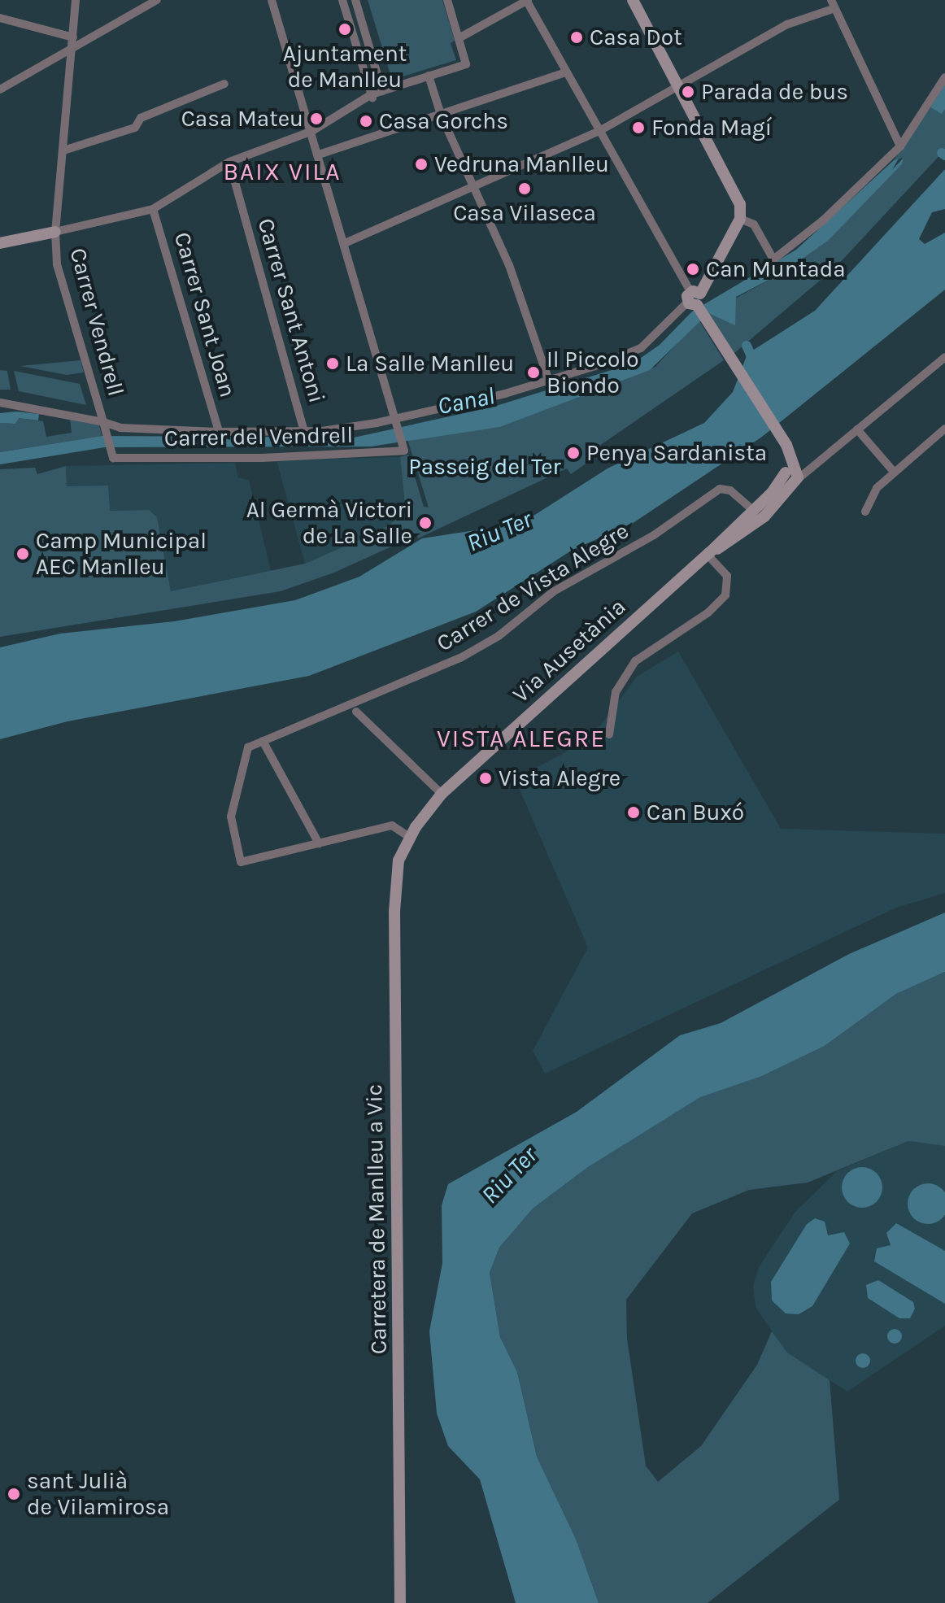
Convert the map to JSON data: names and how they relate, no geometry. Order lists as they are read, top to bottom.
{
  "streets": {
    "street": [
      "Carrer Sant Antoni",
      "Carrer Sant Joan",
      "Carrer Vendrell",
      "Carrer del Vendrell",
      "Carrer de Vista Alegre",
      "Via Ausetània",
      "Carretera de Manlleu a Vic"
    ]
  },
  "crossings": [
    ["Carrer Vendrell", "Carrer del Vendrell"],
    ["Carrer de Vista Alegre", "Via Ausetània"],
    ["Via Ausetània", "Carretera de Manlleu a Vic"]
  ],
  "districts": ["BAIX VILA", "VISTA ALEGRE"],
  "water": ["Canal", "Riu Ter"],
  "parks": ["Passeig del Ter"],
  "places": [
    "Ajuntament de Manlleu",
    "Casa Dot",
    "Parada de bus",
    "Casa Mateu",
    "Casa Gorchs",
    "Fonda Magí",
    "Vedruna Manlleu",
    "Casa Vilaseca",
    "Can Muntada",
    "La Salle Manlleu",
    "Il Piccolo Biondo",
    "Penya Sardanista",
    "Al Germà Victori de La Salle",
    "Camp Municipal AEC Manlleu",
    "Vista Alegre",
    "Can Buxó",
    "sant Julià de Vilamirosa"
  ]
}
